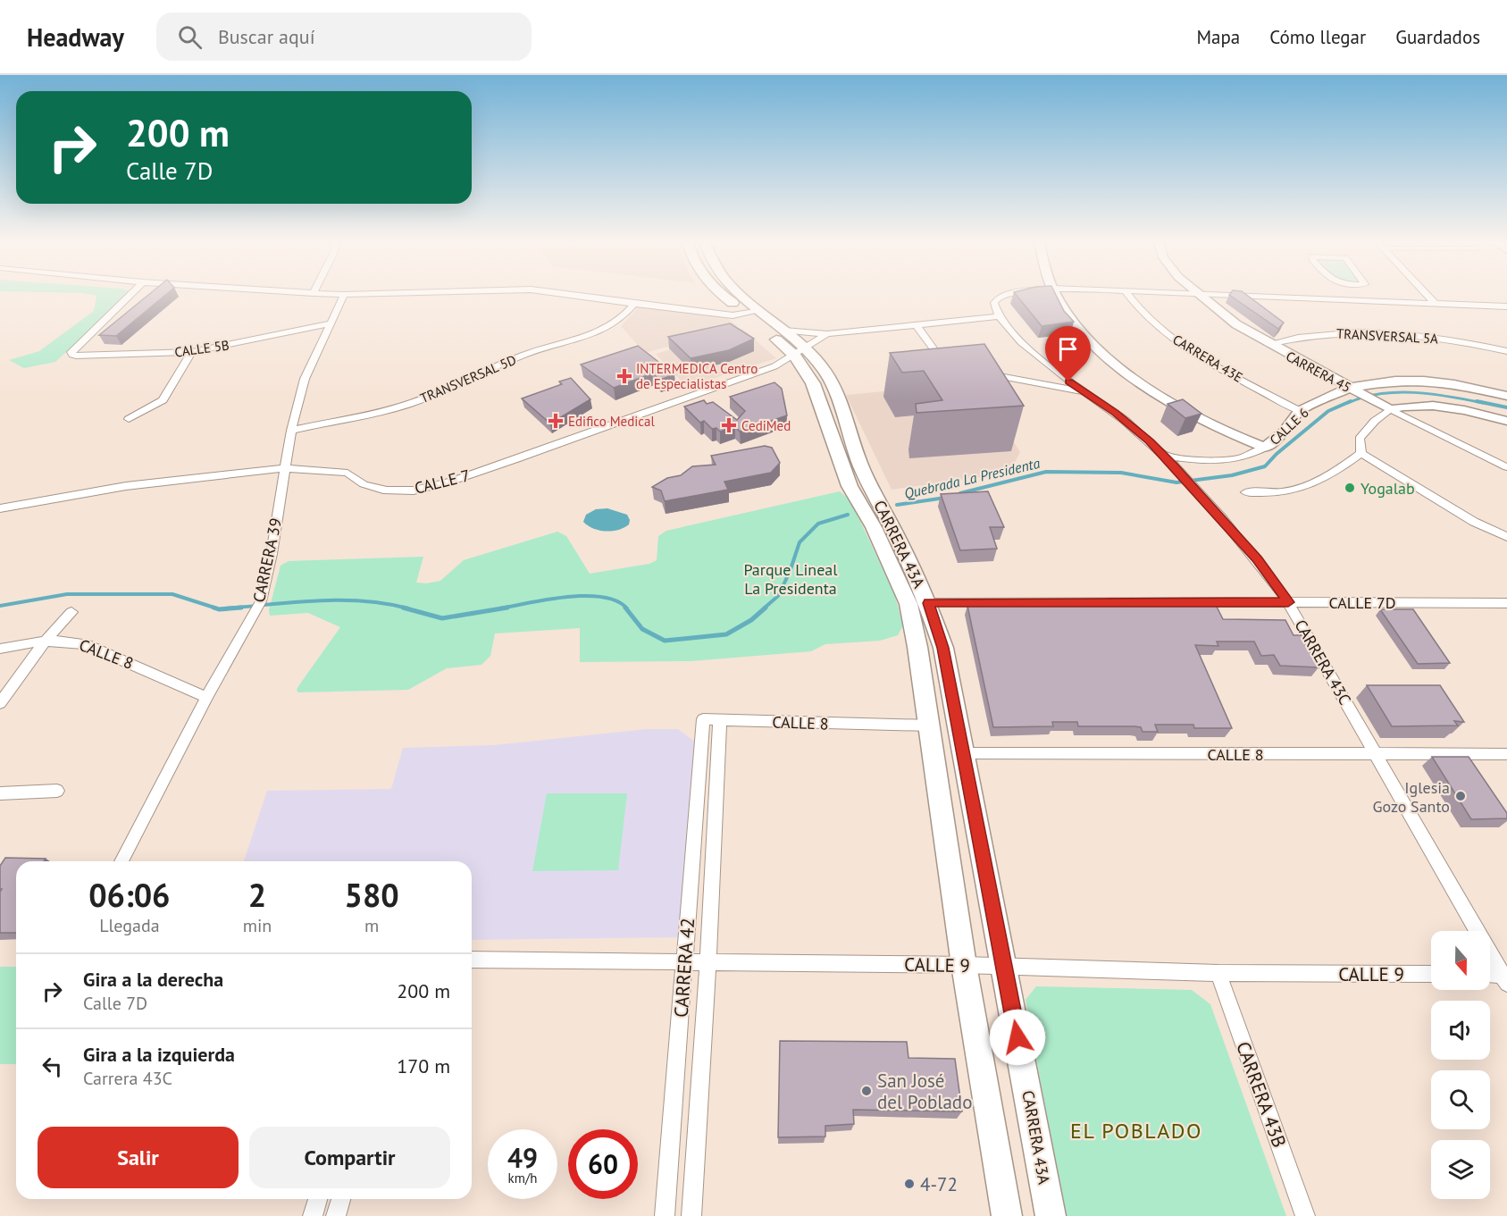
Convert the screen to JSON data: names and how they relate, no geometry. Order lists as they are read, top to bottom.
{
  "streets": {
    "main road": ["CARRERA 43A"],
    "street": [
      "TRANSVERSAL 5A",
      "CALLE 5B",
      "CARRERA 43E",
      "CARRERA 45",
      "TRANSVERSAL 5D",
      "CALLE 6",
      "CALLE 7",
      "CARRERA 39",
      "CALLE 7D",
      "CALLE 8",
      "CARRERA 43C",
      "CALLE 9",
      "CARRERA 42",
      "CARRERA 43B"
    ]
  },
  "crossings": [
    ["TRANSVERSAL 5A", "CARRERA 45"],
    ["CALLE 5B", "CARRERA 39"],
    ["CARRERA 43E", "CALLE 6"],
    ["CARRERA 45", "CALLE 6"],
    ["TRANSVERSAL 5D", "CARRERA 39"],
    ["CALLE 6", "CARRERA 43C"],
    ["CALLE 7", "CARRERA 43A"],
    ["CALLE 7", "CARRERA 39"],
    ["CARRERA 43A", "CALLE 7D"],
    ["CARRERA 43A", "CALLE 8"],
    ["CARRERA 43A", "CALLE 9"],
    ["CARRERA 39", "CALLE 8"],
    ["CALLE 7D", "CARRERA 43C"],
    ["CALLE 8", "CARRERA 43C"],
    ["CALLE 8", "CARRERA 42"],
    ["CALLE 9", "CARRERA 42"],
    ["CALLE 9", "CARRERA 43B"]
  ],
  "districts": ["EL POBLADO"],
  "water": ["Quebrada La Presidenta"],
  "parks": ["Parque Lineal La Presidenta"],
  "places": {
    "health": ["INTERMEDICA Centro de Especialistas", "Edifico Medical", "CediMed"],
    "other": [
      "Yogalab",
      "Iglesia Gozo Santo",
      "San José del Poblado",
      "4-72"
    ]
  },
  "north": "bottom",
  "page": {
    "header": "Headway",
    "search": "Buscar aquí",
    "nav": ["Mapa", "Cómo llegar", "Guardados"],
    "turn": ["200 m", "Calle 7D"],
    "eta": [
      "06:06",
      "Llegada",
      "2",
      "min",
      "580",
      "m"
    ],
    "list": [
      {
        "name": "Gira a la derecha",
        "note": "Calle 7D",
        "value": "200 m"
      },
      {
        "name": "Gira a la izquierda",
        "note": "Carrera 43C",
        "value": "170 m"
      }
    ],
    "buttons": ["Salir", "Compartir"],
    "speed": "49 km/h",
    "limit": "60"
  }
}
